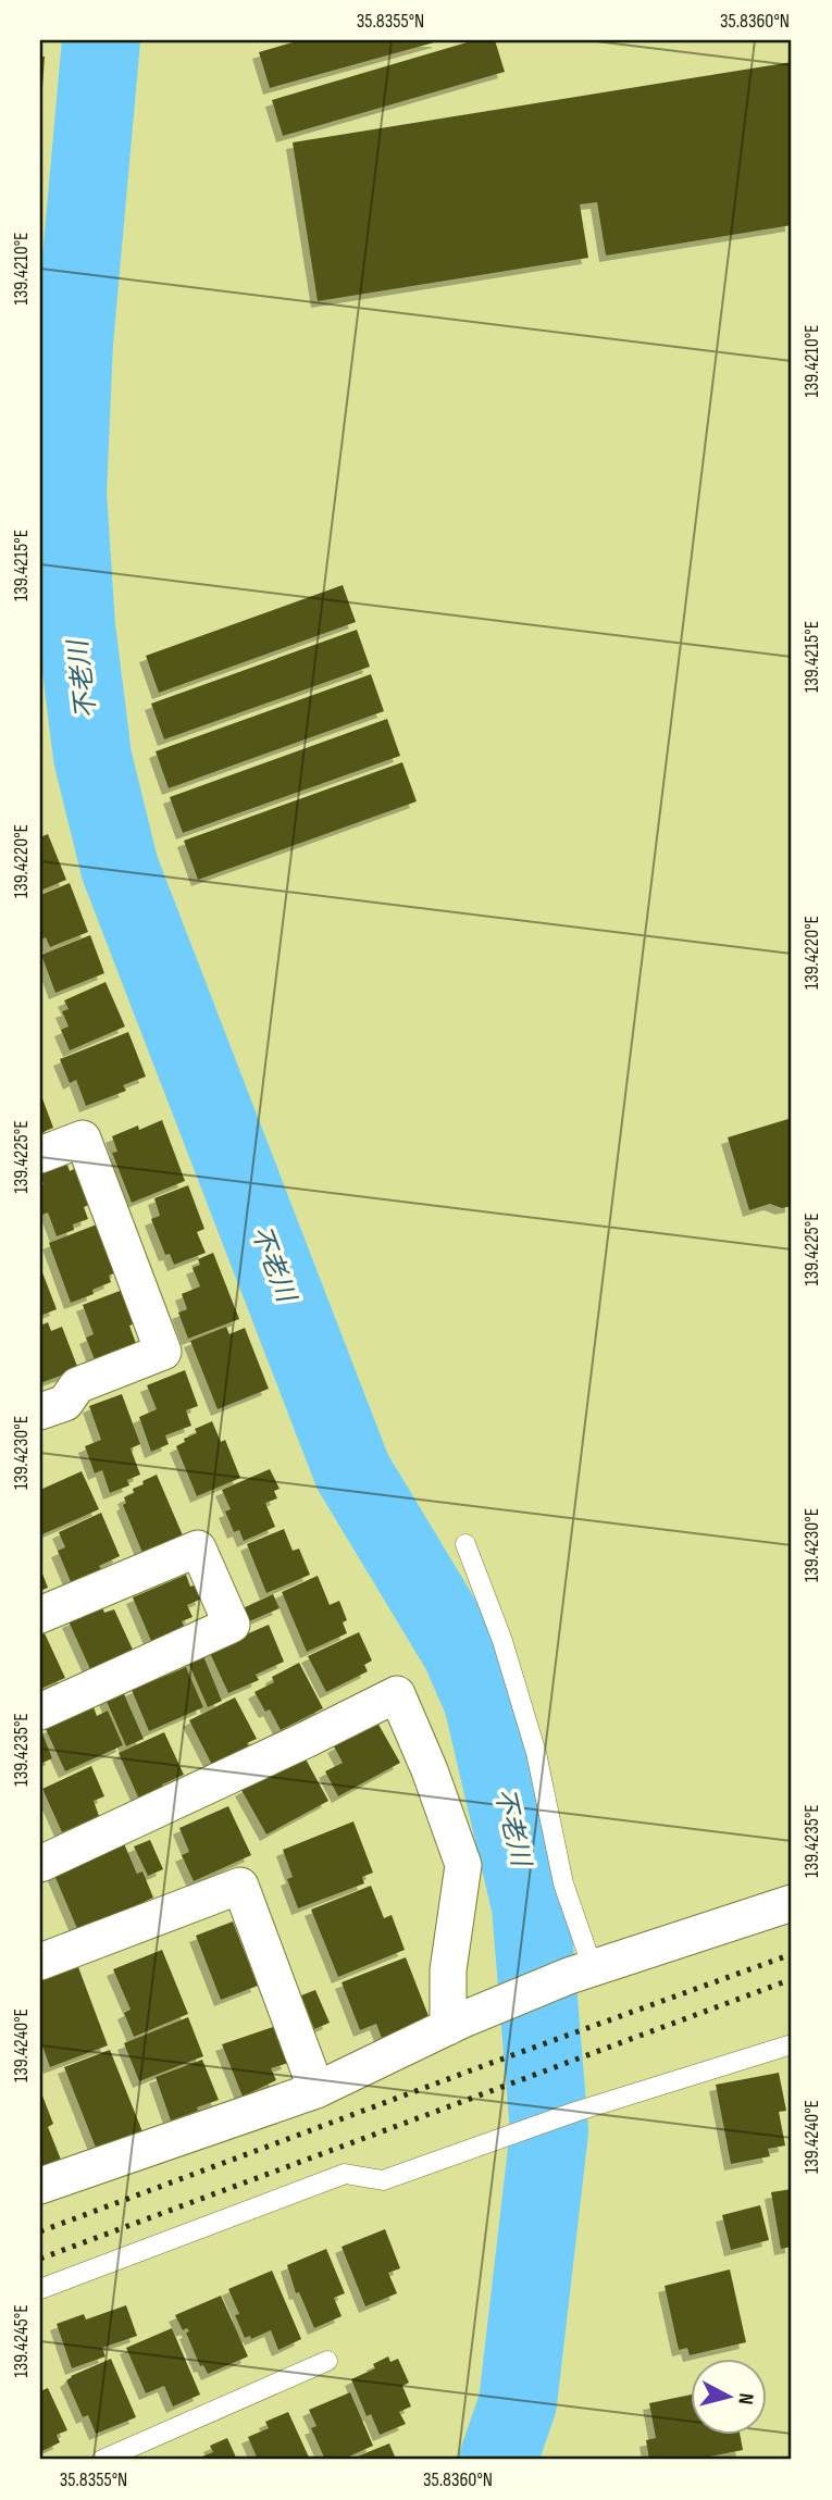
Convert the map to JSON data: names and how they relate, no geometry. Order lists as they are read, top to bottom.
{
  "water": ["不老川"],
  "north": "right",
  "coordinates": [
    "35.8355°N",
    "35.8360°N",
    "139.4210°E",
    "139.4215°E",
    "139.4220°E",
    "139.4225°E",
    "139.4230°E",
    "139.4235°E",
    "139.4240°E",
    "139.4245°E"
  ]
}
